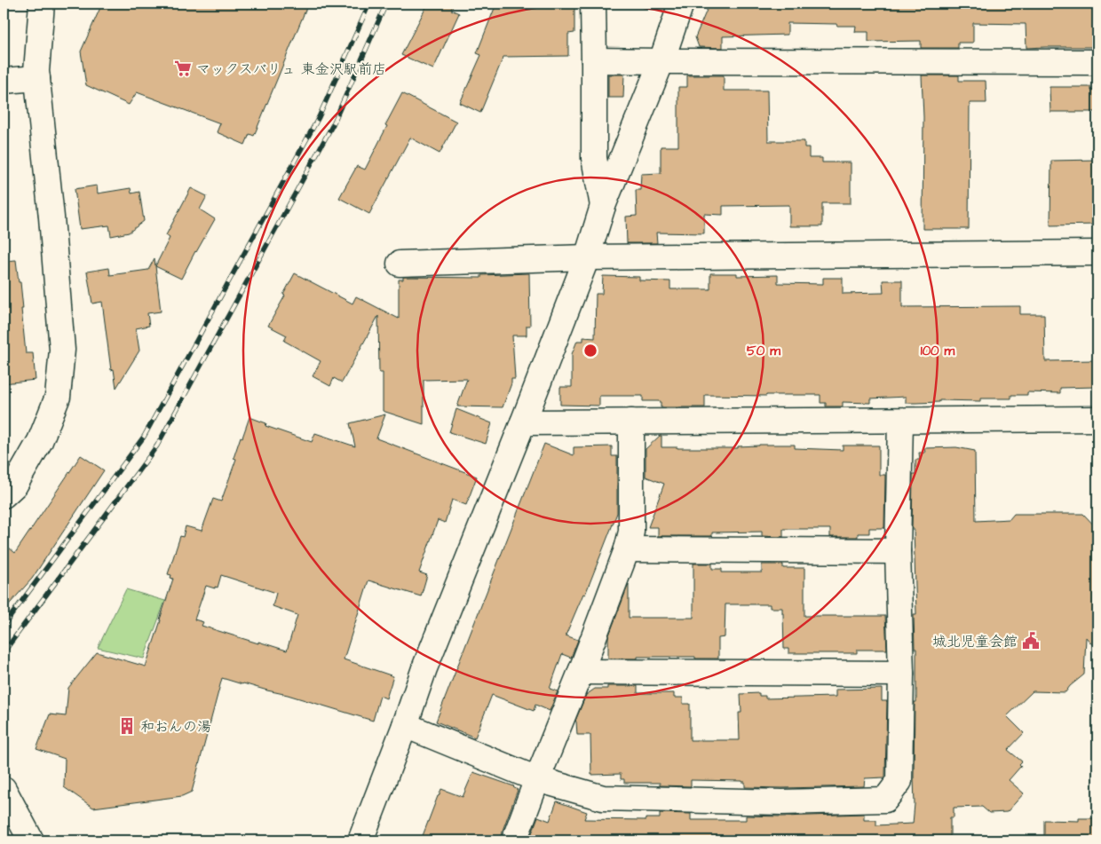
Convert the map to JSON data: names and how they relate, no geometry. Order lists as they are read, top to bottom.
{
  "places": {
    "supermarket": ["マックスバリュ 東金沢駅前店"],
    "public building": ["城北児童会館"],
    "building": ["和おんの湯"]
  },
  "rings": ["50 m", "100 m"]
}
